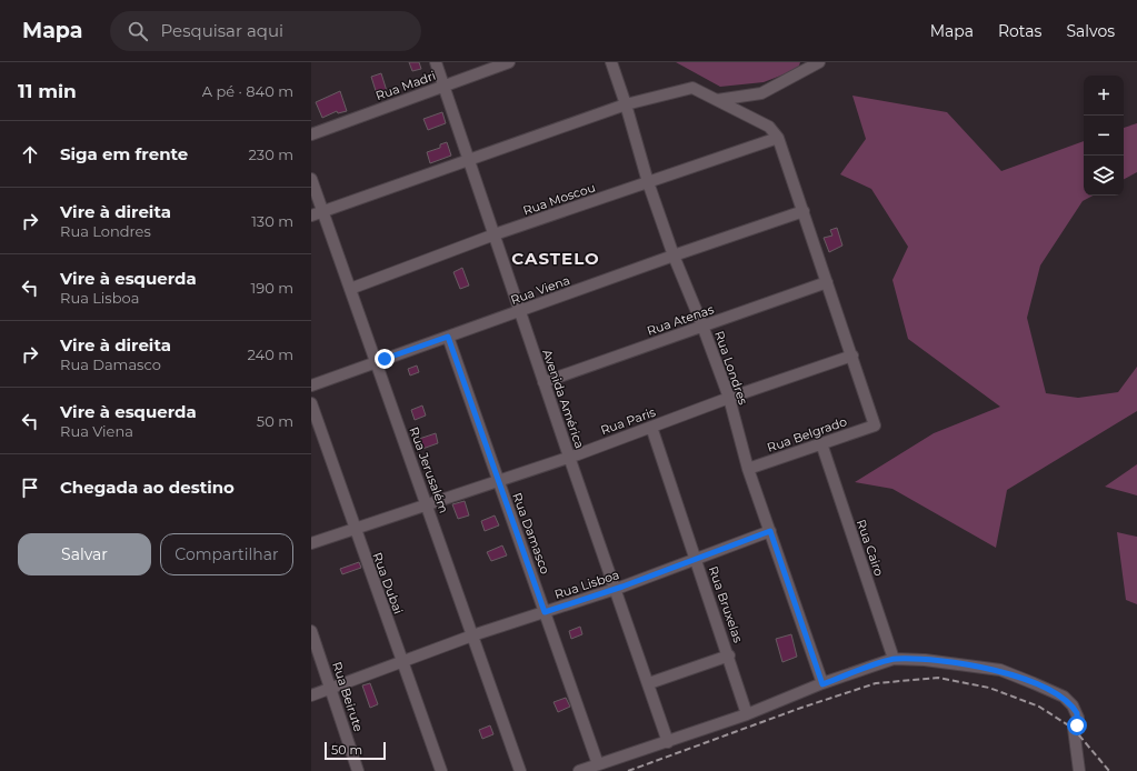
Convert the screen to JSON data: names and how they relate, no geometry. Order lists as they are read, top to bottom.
{
  "streets": {
    "street": [
      "Rua Madri",
      "Rua Moscou",
      "Rua Viena",
      "Rua Atenas",
      "Rua Londres",
      "Avenida América",
      "Rua Paris",
      "Rua Belgrado",
      "Rua Jerusalém",
      "Rua Damasco",
      "Rua Cairo",
      "Rua Dubai",
      "Rua Lisboa",
      "Rua Bruxelas",
      "Rua Beirute"
    ]
  },
  "crossings": [
    ["Rua Madri", "Avenida América"],
    ["Rua Moscou", "Rua Londres"],
    ["Rua Moscou", "Avenida América"],
    ["Rua Moscou", "Rua Jerusalém"],
    ["Rua Viena", "Rua Londres"],
    ["Rua Viena", "Avenida América"],
    ["Rua Viena", "Rua Jerusalém"],
    ["Rua Viena", "Rua Damasco"],
    ["Rua Atenas", "Rua Londres"],
    ["Rua Atenas", "Avenida América"],
    ["Rua Londres", "Rua Paris"],
    ["Rua Londres", "Rua Belgrado"],
    ["Rua Londres", "Rua Lisboa"],
    ["Avenida América", "Rua Paris"],
    ["Avenida América", "Rua Lisboa"],
    ["Rua Paris", "Rua Belgrado"],
    ["Rua Paris", "Rua Jerusalém"],
    ["Rua Paris", "Rua Damasco"],
    ["Rua Paris", "Rua Dubai"],
    ["Rua Paris", "Rua Bruxelas"],
    ["Rua Belgrado", "Rua Cairo"],
    ["Rua Jerusalém", "Rua Lisboa"],
    ["Rua Damasco", "Rua Lisboa"],
    ["Rua Dubai", "Rua Lisboa"],
    ["Rua Lisboa", "Rua Bruxelas"],
    ["Rua Lisboa", "Rua Beirute"]
  ],
  "districts": ["CASTELO"],
  "scale_bar": "50 m",
  "page": {
    "header": "Mapa",
    "search": "Pesquisar aqui",
    "nav": ["Mapa", "Rotas", "Salvos"],
    "heading": ["11 min", "A pé · 840 m"],
    "map_buttons": ["+", "−"],
    "list": [
      ["Siga em frente", "230 m"],
      ["Vire à direita", "Rua Londres", "130 m"],
      ["Vire à esquerda", "Rua Lisboa", "190 m"],
      ["Vire à direita", "Rua Damasco", "240 m"],
      ["Vire à esquerda", "Rua Viena", "50 m"],
      "Chegada ao destino"
    ],
    "buttons": ["Salvar", "Compartilhar"],
    "scale": "50 m"
  }
}
